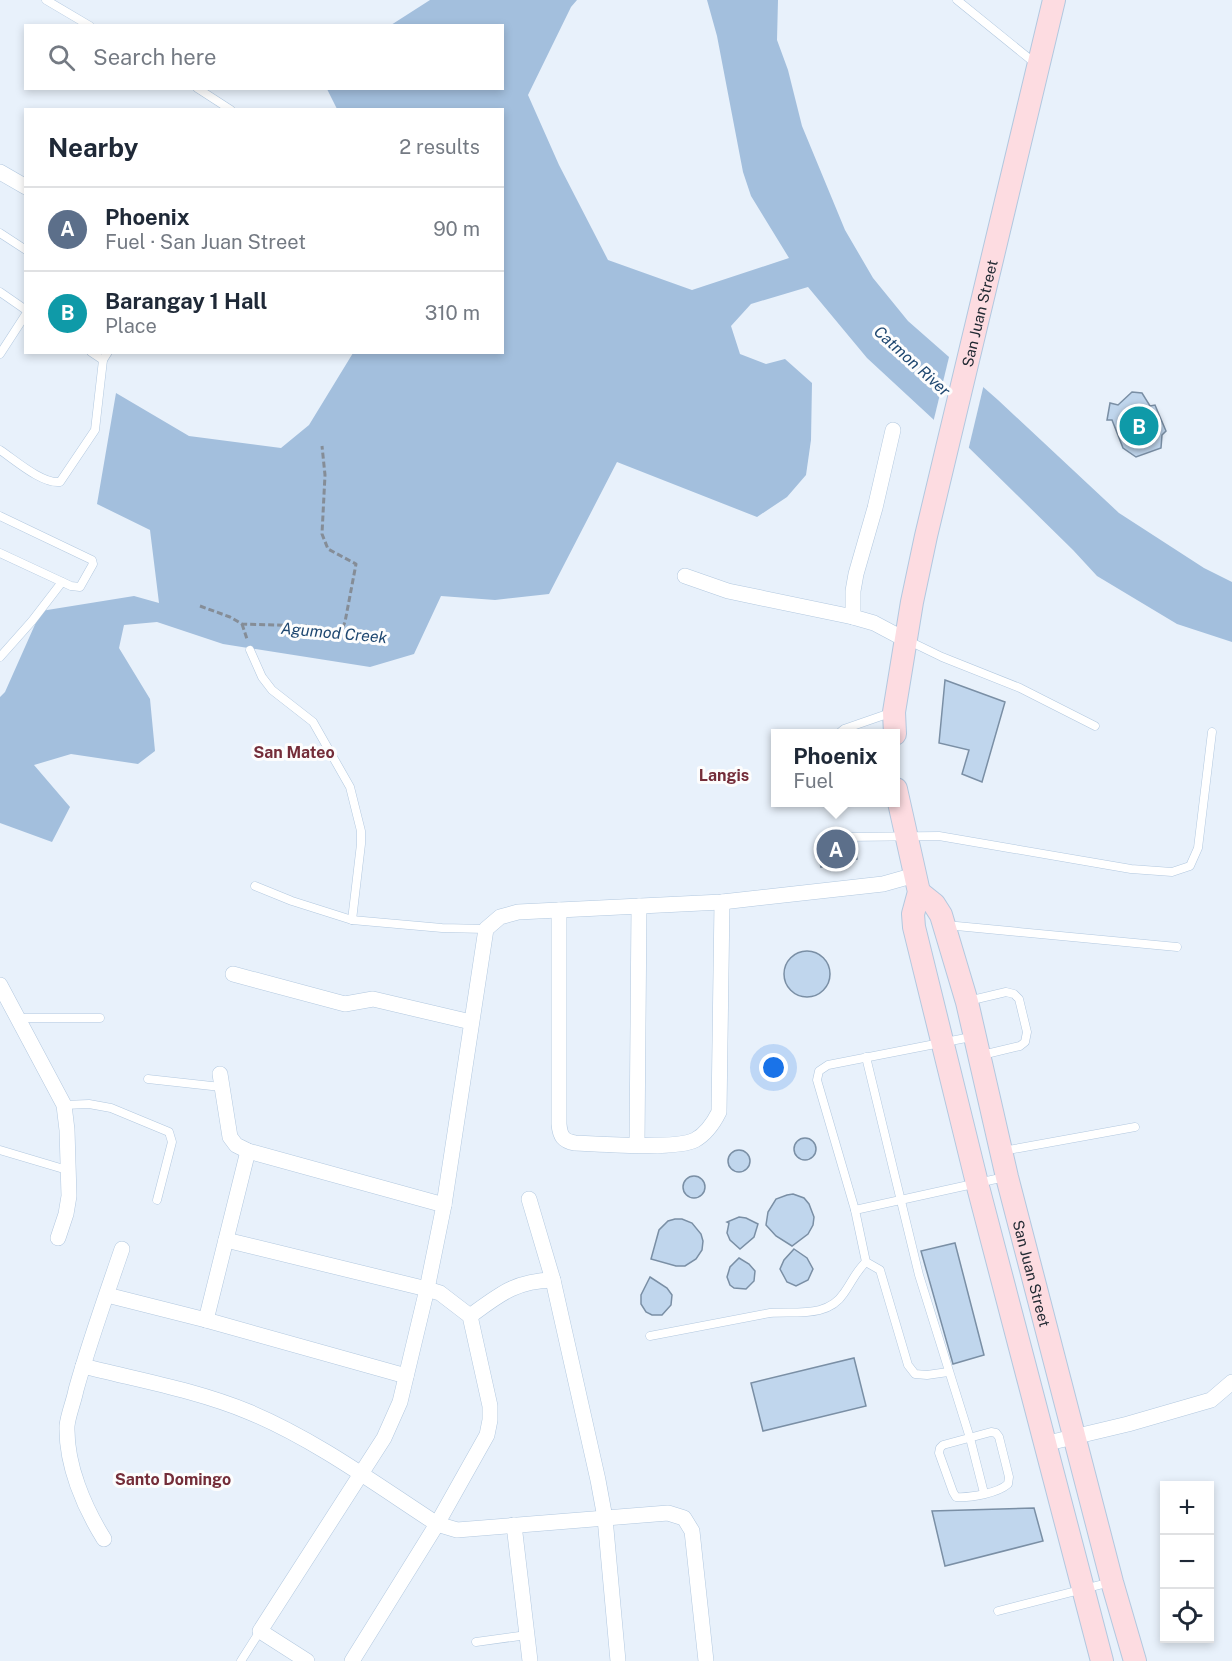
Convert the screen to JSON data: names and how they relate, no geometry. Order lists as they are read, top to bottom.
{
  "streets": {
    "main road": ["San Juan Street"]
  },
  "districts": ["San Mateo", "Langis", "Santo Domingo"],
  "water": ["Catmon River", "Agumod Creek"],
  "page": {
    "search": "Search here",
    "heading": ["Nearby", "2 results"],
    "list": [
      {
        "mark": "A",
        "name": "Phoenix",
        "note": "Fuel · San Juan Street",
        "value": "90 m"
      },
      {
        "mark": "B",
        "name": "Barangay 1 Hall",
        "note": "Place",
        "value": "310 m"
      }
    ],
    "pins": ["B", "A"],
    "popup": ["Phoenix", "Fuel"],
    "map_buttons": ["+", "−"]
  }
}
